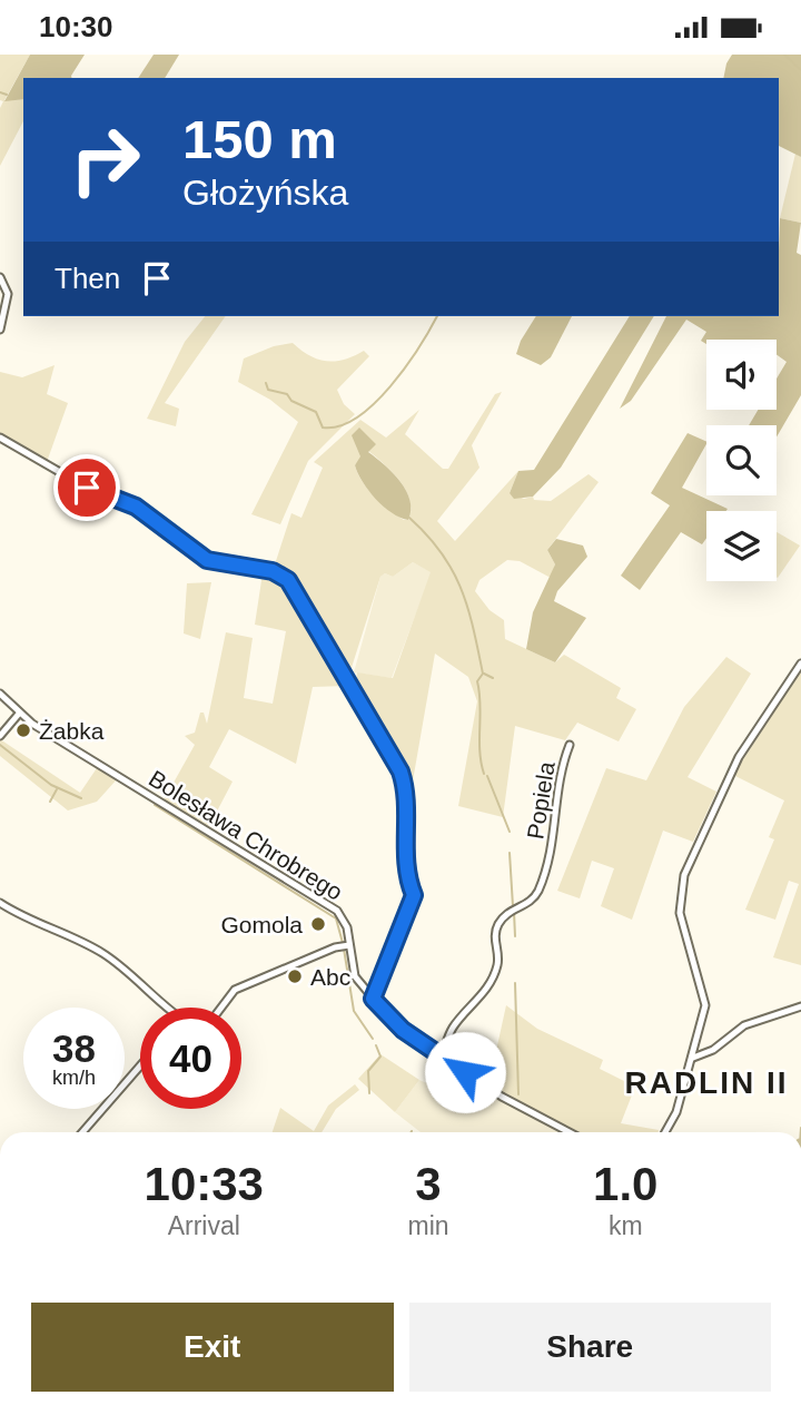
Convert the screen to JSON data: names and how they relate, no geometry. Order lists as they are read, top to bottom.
{
  "streets": {
    "street": ["Popiela", "Bolesława Chrobrego"]
  },
  "crossings": [
    ["Popiela", "Bolesława Chrobrego"]
  ],
  "districts": ["RADLIN II"],
  "places": ["Żabka", "Gomola", "Abc"],
  "page": {
    "status": "10:30",
    "turn": ["150 m", "Głożyńska"],
    "then": "Then",
    "speed": "38 km/h",
    "limit": "40",
    "eta": [
      "10:33",
      "Arrival",
      "3",
      "min",
      "1.0",
      "km"
    ],
    "buttons": ["Exit", "Share"]
  }
}
